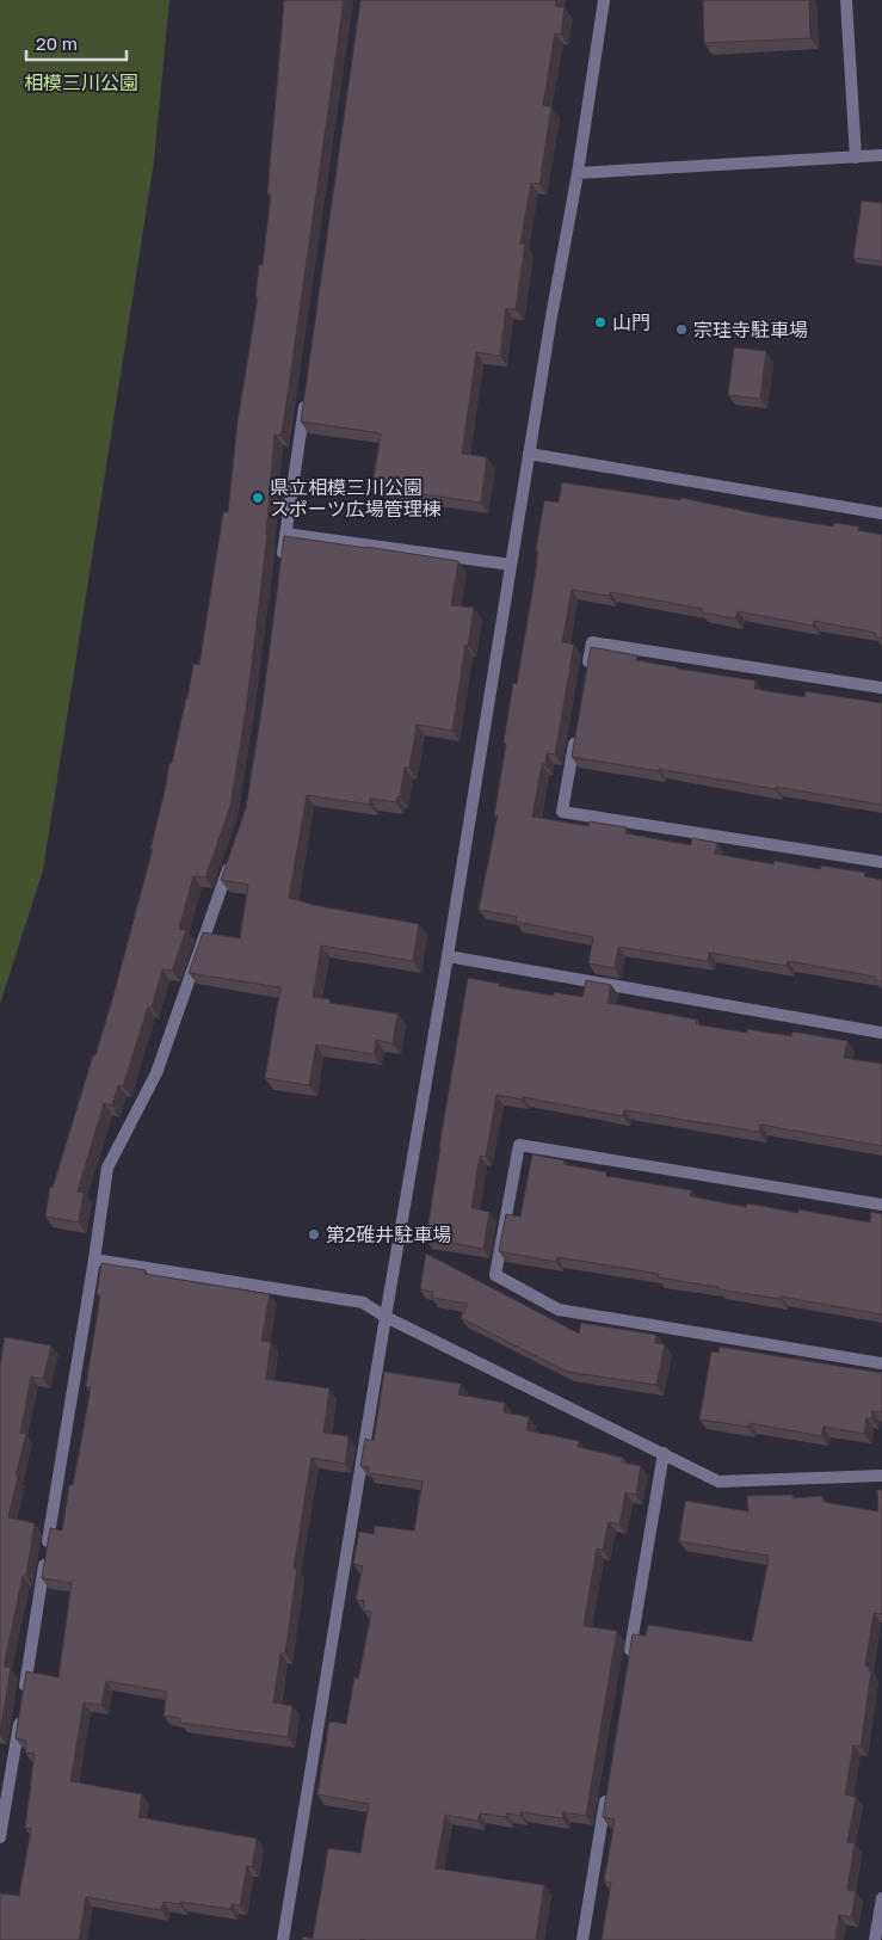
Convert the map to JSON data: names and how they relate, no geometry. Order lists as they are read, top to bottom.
{
  "parks": ["相模三川公園"],
  "places": [
    "山門",
    "宗珪寺駐車場",
    "県立相模三川公園 スポーツ広場管理棟",
    "第2碓井駐車場"
  ],
  "scale_bar": "20 m"
}
